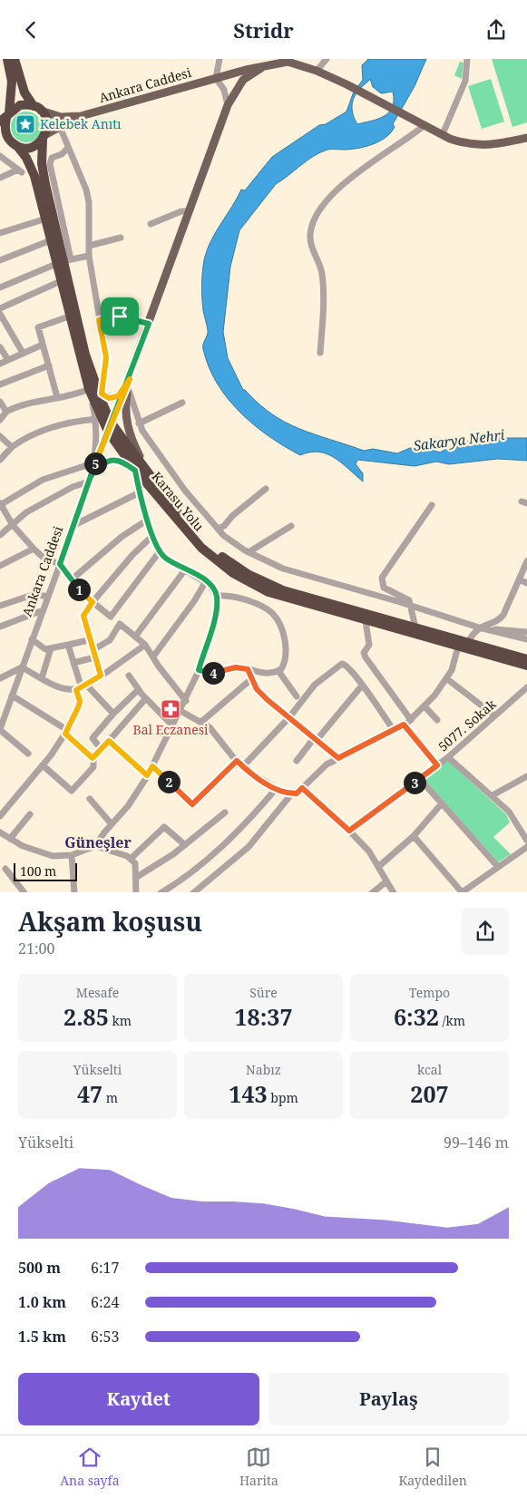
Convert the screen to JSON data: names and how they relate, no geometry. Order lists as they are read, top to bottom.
{
  "streets": {
    "highway": ["Karasu Yolu"],
    "main road": ["Ankara Caddesi"],
    "street": ["5077. Sokak"]
  },
  "crossings": [
    ["Ankara Caddesi", "Karasu Yolu"]
  ],
  "districts": ["Güneşler"],
  "water": ["Sakarya Nehri"],
  "places": {
    "place": ["Kelebek Anıtı"],
    "pharmacy": ["Bal Eczanesi"]
  },
  "scale_bar": "100 m",
  "page": {
    "header": "Stridr",
    "pins": [
      "5",
      "1",
      "4",
      "2",
      "3"
    ],
    "scale": "100 m",
    "heading": ["Akşam koşusu", "21:00"],
    "stats": [
      ["Mesafe", "2.85 km"],
      ["Süre", "18:37"],
      ["Tempo", "6:32 /km"],
      ["Yükselti", "47 m"],
      ["Nabız", "143 bpm"],
      ["kcal", "207"]
    ],
    "chart": ["Yükselti", "99–146 m"],
    "list": [
      {
        "name": "500 m",
        "note": "6:17"
      },
      {
        "name": "1.0 km",
        "note": "6:24"
      },
      {
        "name": "1.5 km",
        "note": "6:53"
      }
    ],
    "buttons": ["Kaydet", "Paylaş"],
    "tabs": ["Ana sayfa", "Harita", "Kaydedilen"]
  }
}
